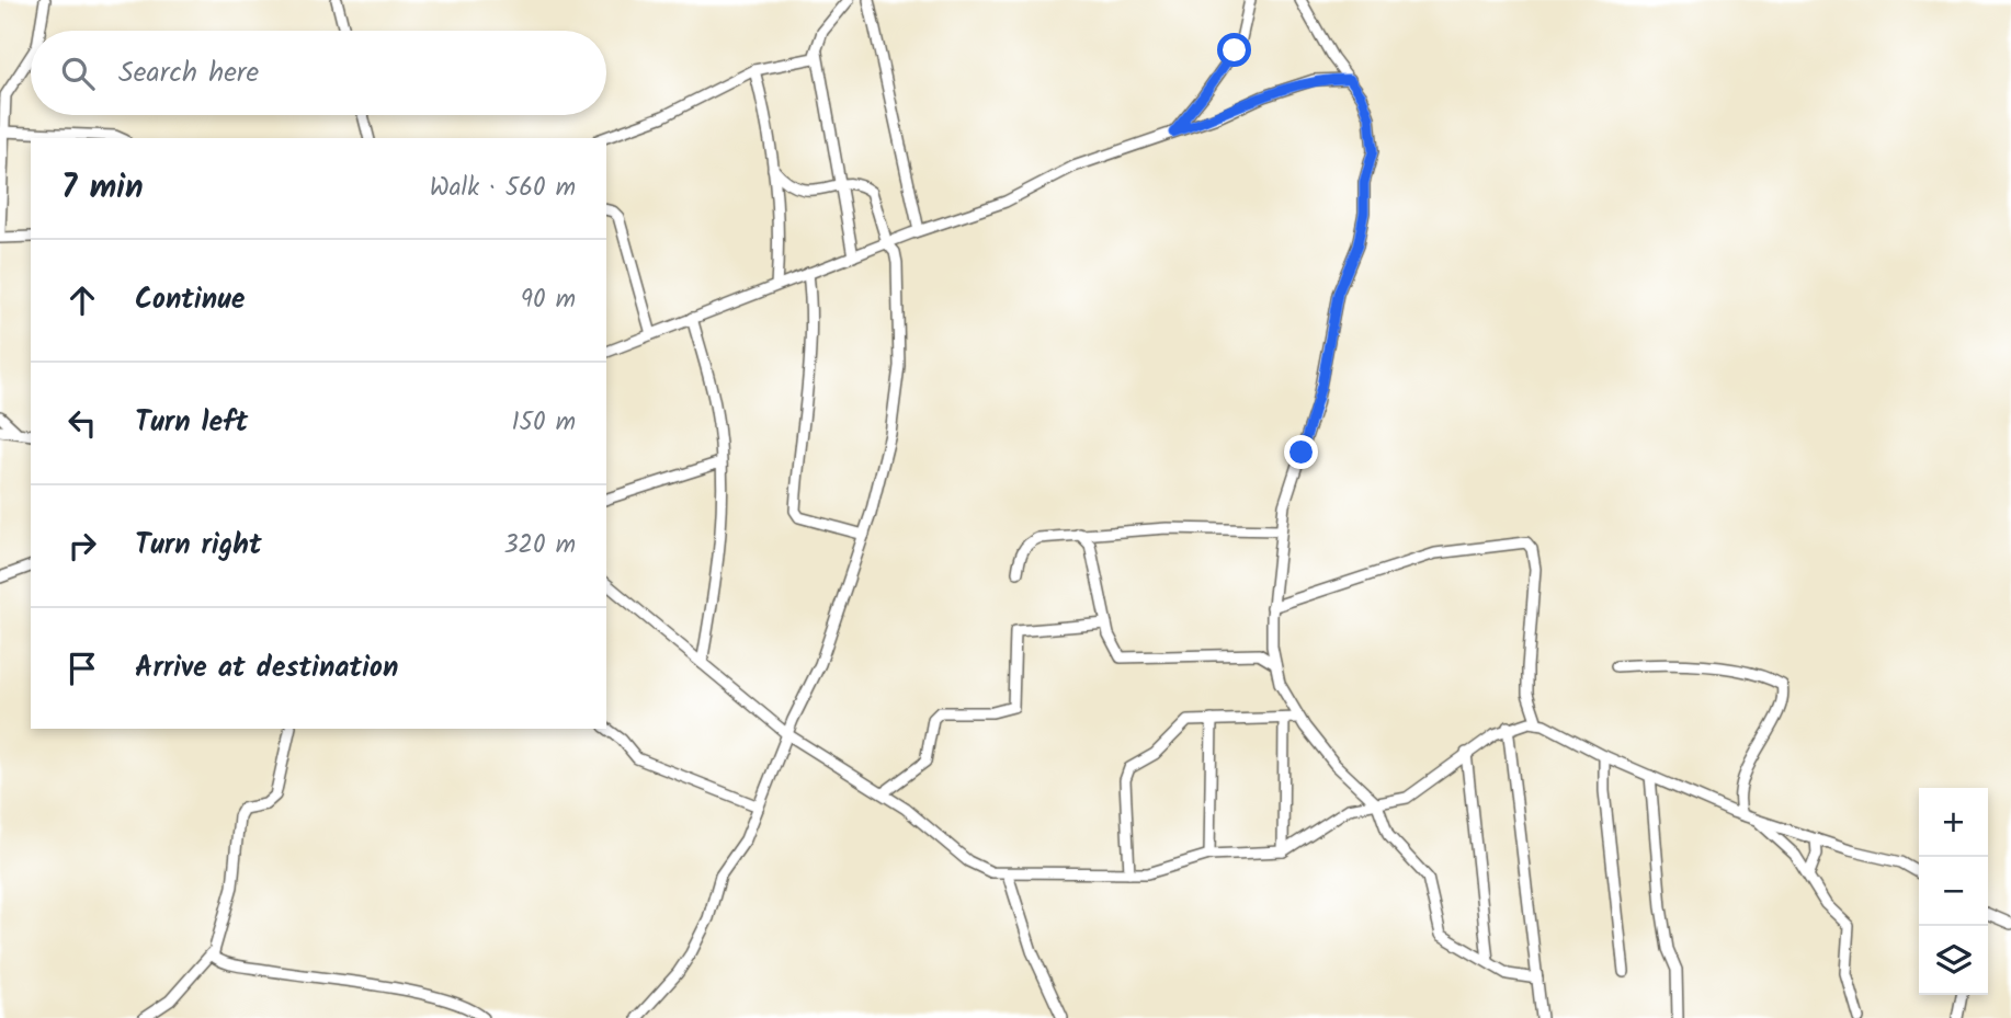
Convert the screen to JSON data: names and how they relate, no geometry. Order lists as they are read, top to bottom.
{
  "page": {
    "search": "Search here",
    "heading": ["7 min", "Walk · 560 m"],
    "list": [
      ["Continue", "90 m"],
      ["Turn left", "150 m"],
      ["Turn right", "320 m"],
      "Arrive at destination"
    ],
    "map_buttons": ["+", "−"]
  }
}
